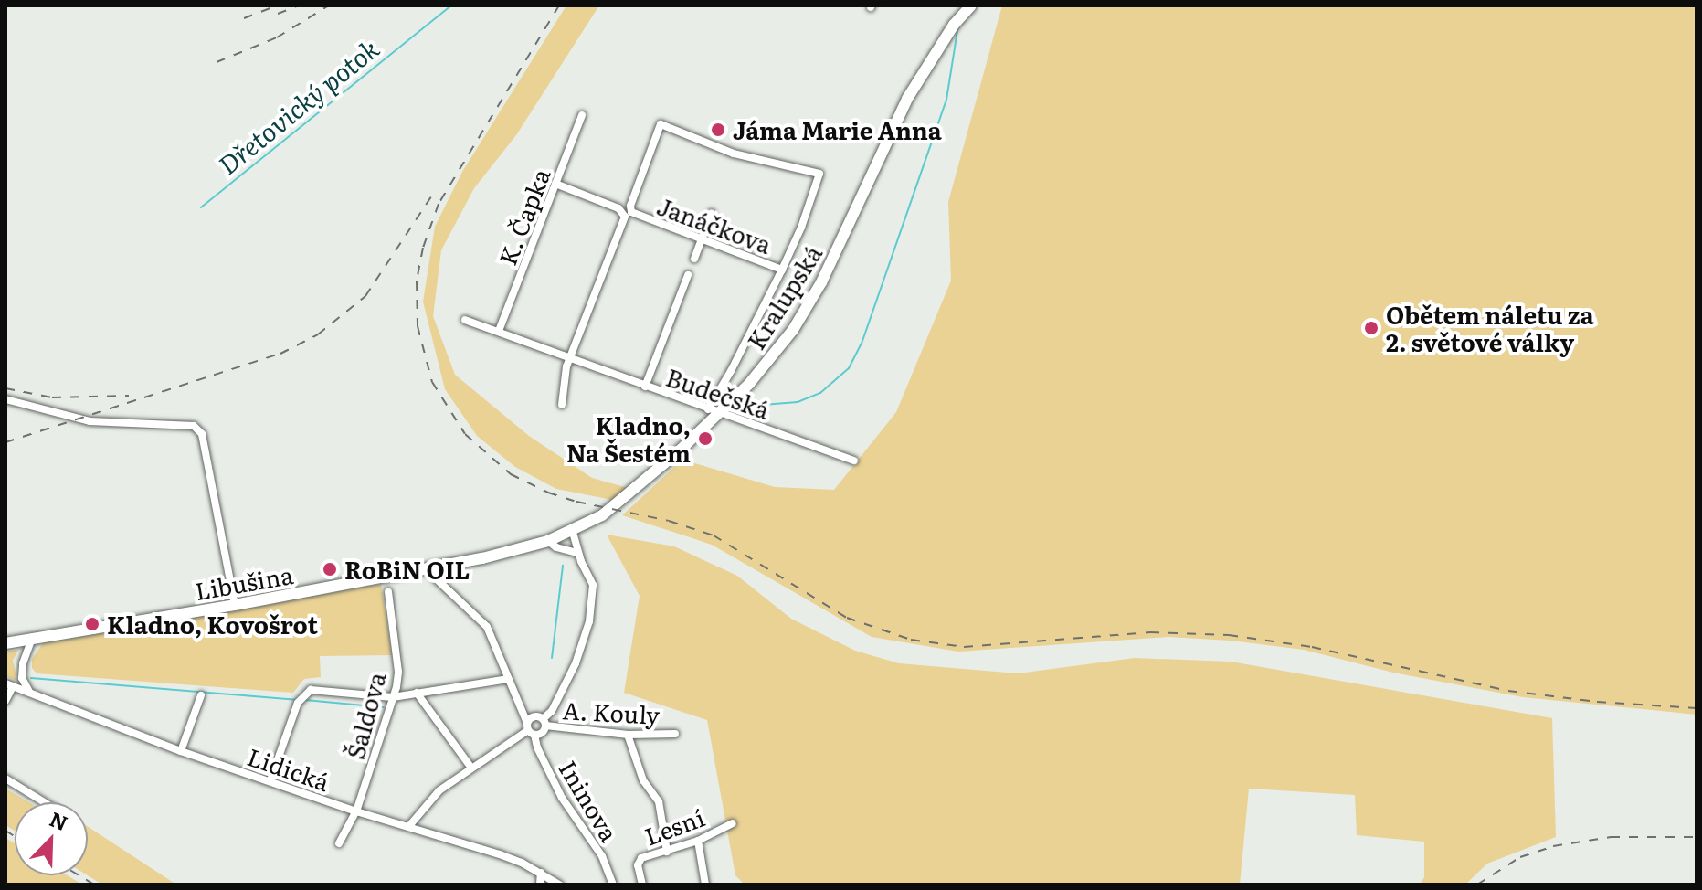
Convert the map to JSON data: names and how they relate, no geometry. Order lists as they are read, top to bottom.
{
  "streets": {
    "main road": ["Kralupská", "Libušina"],
    "street": [
      "K. Čapka",
      "Janáčkova",
      "Budečská",
      "A. Kouly",
      "Šaldova",
      "Lidická",
      "Ininova",
      "Lesní"
    ]
  },
  "crossings": [
    ["K. Čapka", "Janáčkova"],
    ["K. Čapka", "Budečská"],
    ["Janáčkova", "Kralupská"],
    ["Janáčkova", "Budečská"],
    ["Kralupská", "Budečská"],
    ["Kralupská", "Libušina"],
    ["Libušina", "Ininova"],
    ["Šaldova", "Lidická"]
  ],
  "water": ["Dřetovický potok"],
  "places": [
    "Jáma Marie Anna",
    "Obětem náletu za 2. světové války",
    "Kladno, Na Šestém",
    "RoBiN OIL",
    "Kladno, Kovošrot"
  ],
  "north": "top right"
}
